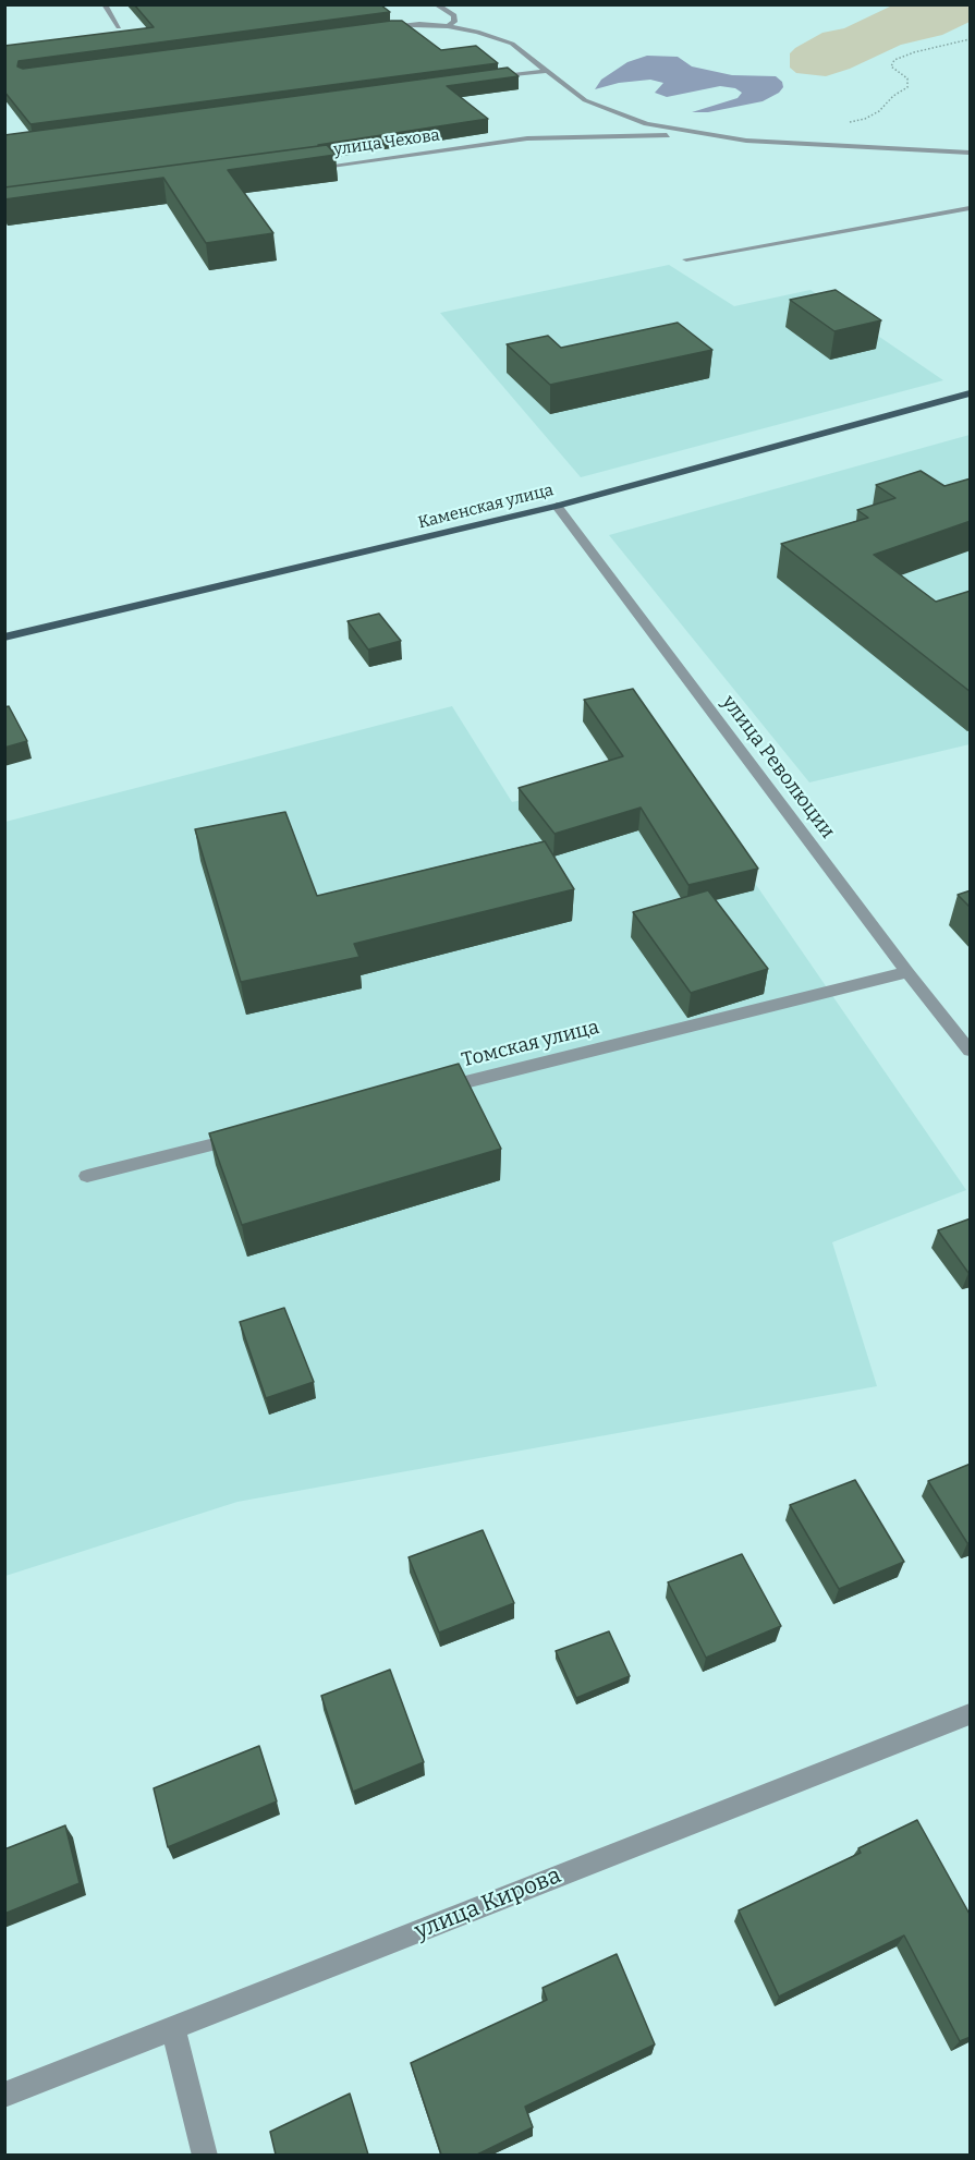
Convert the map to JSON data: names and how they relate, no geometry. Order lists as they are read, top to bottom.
{
  "streets": {
    "main road": ["Каменская улица"],
    "street": [
      "улица Чехова",
      "улица Революции",
      "Томская улица",
      "улица Кирова"
    ]
  },
  "crossings": [
    ["Каменская улица", "улица Революции"],
    ["улица Революции", "Томская улица"]
  ]
}
